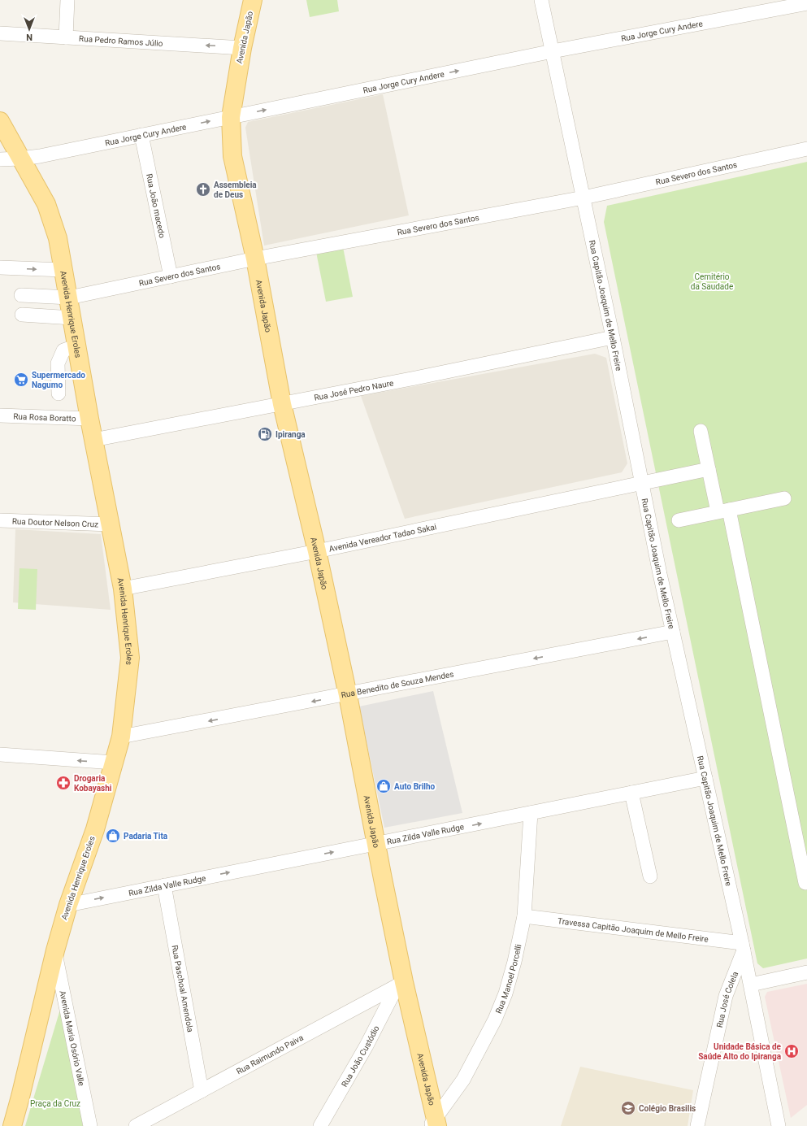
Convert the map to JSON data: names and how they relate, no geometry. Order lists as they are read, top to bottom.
{
  "streets": {
    "main road": ["Avenida Japão", "Avenida Henrique Eroles"],
    "street": [
      "Rua Jorge Cury Andere",
      "Rua Pedro Ramos Júlio",
      "Rua Severo dos Santos",
      "Rua João macedo",
      "Rua Capitão Joaquim de Mello Freire",
      "Rua José Pedro Naure",
      "Rua Rosa Boratto",
      "Rua Doutor Nelson Cruz",
      "Avenida Vereador Tadao Sakai",
      "Rua Benedito de Souza Mendes",
      "Rua Zilda Valle Rudge",
      "Travessa Capitão Joaquim de Mello Freire",
      "Rua Manoel Porcelli",
      "Rua Paschoal Amendola",
      "Rua José Colela",
      "Avenida Maria Osório Valle",
      "Rua Raimundo Paiva",
      "Rua João Custódio"
    ]
  },
  "crossings": [
    ["Rua Jorge Cury Andere", "Avenida Japão"],
    ["Rua Jorge Cury Andere", "Rua João macedo"],
    ["Rua Jorge Cury Andere", "Rua Capitão Joaquim de Mello Freire"],
    ["Rua Jorge Cury Andere", "Avenida Henrique Eroles"],
    ["Avenida Japão", "Rua Pedro Ramos Júlio"],
    ["Avenida Japão", "Rua Severo dos Santos"],
    ["Avenida Japão", "Rua José Pedro Naure"],
    ["Avenida Japão", "Avenida Vereador Tadao Sakai"],
    ["Avenida Japão", "Rua Benedito de Souza Mendes"],
    ["Avenida Japão", "Rua Zilda Valle Rudge"],
    ["Avenida Japão", "Rua Manoel Porcelli"],
    ["Avenida Japão", "Rua Raimundo Paiva"],
    ["Avenida Japão", "Rua João Custódio"],
    ["Rua Severo dos Santos", "Rua João macedo"],
    ["Rua Severo dos Santos", "Rua Capitão Joaquim de Mello Freire"],
    ["Rua Severo dos Santos", "Avenida Henrique Eroles"],
    ["Rua Capitão Joaquim de Mello Freire", "Rua José Pedro Naure"],
    ["Rua Capitão Joaquim de Mello Freire", "Avenida Vereador Tadao Sakai"],
    ["Rua Capitão Joaquim de Mello Freire", "Rua Benedito de Souza Mendes"],
    ["Rua Capitão Joaquim de Mello Freire", "Rua Zilda Valle Rudge"],
    ["Rua Capitão Joaquim de Mello Freire", "Travessa Capitão Joaquim de Mello Freire"],
    ["Rua Capitão Joaquim de Mello Freire", "Rua José Colela"],
    ["Avenida Henrique Eroles", "Rua José Pedro Naure"],
    ["Avenida Henrique Eroles", "Rua Rosa Boratto"],
    ["Avenida Henrique Eroles", "Rua Doutor Nelson Cruz"],
    ["Avenida Henrique Eroles", "Avenida Vereador Tadao Sakai"],
    ["Avenida Henrique Eroles", "Rua Benedito de Souza Mendes"],
    ["Avenida Henrique Eroles", "Rua Zilda Valle Rudge"],
    ["Avenida Henrique Eroles", "Avenida Maria Osório Valle"],
    ["Rua Zilda Valle Rudge", "Rua Manoel Porcelli"],
    ["Rua Zilda Valle Rudge", "Rua Paschoal Amendola"],
    ["Travessa Capitão Joaquim de Mello Freire", "Rua Manoel Porcelli"],
    ["Travessa Capitão Joaquim de Mello Freire", "Rua José Colela"],
    ["Rua Paschoal Amendola", "Rua Raimundo Paiva"],
    ["Rua Raimundo Paiva", "Rua João Custódio"]
  ],
  "one_way": [
    "Rua Jorge Cury Andere",
    "Rua Pedro Ramos Júlio",
    "Rua Benedito de Souza Mendes",
    "Rua Zilda Valle Rudge"
  ],
  "parks": ["Cemitério da Saudade", "Praça da Cruz"],
  "places": {
    "church": ["Assembleia de Deus"],
    "supermarket": ["Supermercado Nagumo"],
    "fuel station": ["Ipiranga"],
    "pharmacy": ["Drogaria Kobayashi"],
    "shop": ["Auto Brilho", "Padaria Tita"],
    "hospital": ["Unidade Básica de Saúde Alto do Ipiranga"],
    "school or university": ["Colégio Brasilis"]
  },
  "north": "bottom"
}
